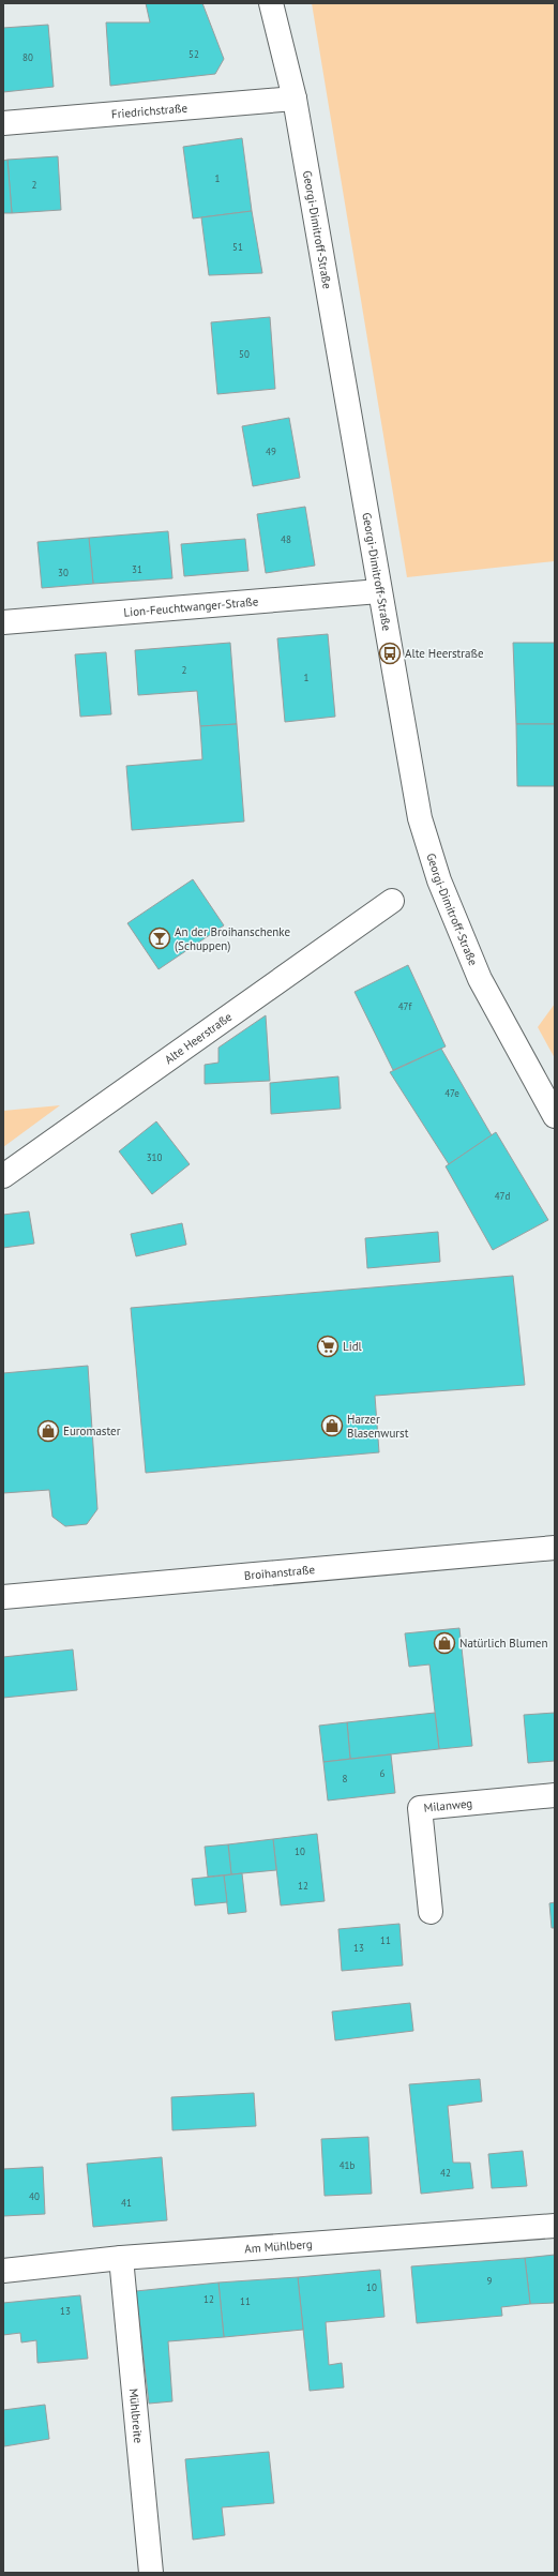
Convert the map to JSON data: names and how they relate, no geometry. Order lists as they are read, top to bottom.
{
  "streets": {
    "street": [
      "Friedrichstraße",
      "Georgi-Dimitroff-Straße",
      "Lion-Feuchtwanger-Straße",
      "Alte Heerstraße",
      "Broihanstraße",
      "Milanweg",
      "Am Mühlberg",
      "Mühlbreite"
    ]
  },
  "crossings": [
    ["Friedrichstraße", "Georgi-Dimitroff-Straße"],
    ["Georgi-Dimitroff-Straße", "Lion-Feuchtwanger-Straße"],
    ["Am Mühlberg", "Mühlbreite"]
  ],
  "places": {
    "bus stop": ["Alte Heerstraße"],
    "bar": ["An der Broihanschenke (Schuppen)"],
    "supermarket": ["Lidl"],
    "shop": ["Harzer Blasenwurst", "Euromaster", "Natürlich Blumen"]
  },
  "house_numbers": [
    "52",
    "80",
    "1",
    "2",
    "51",
    "50",
    "49",
    "48",
    "31",
    "30",
    "2",
    "1",
    "47f",
    "47e",
    "310",
    "47d",
    "6",
    "8",
    "10",
    "12",
    "11",
    "13",
    "41b",
    "42",
    "40",
    "41",
    "9",
    "10",
    "12",
    "11",
    "13"
  ]
}
